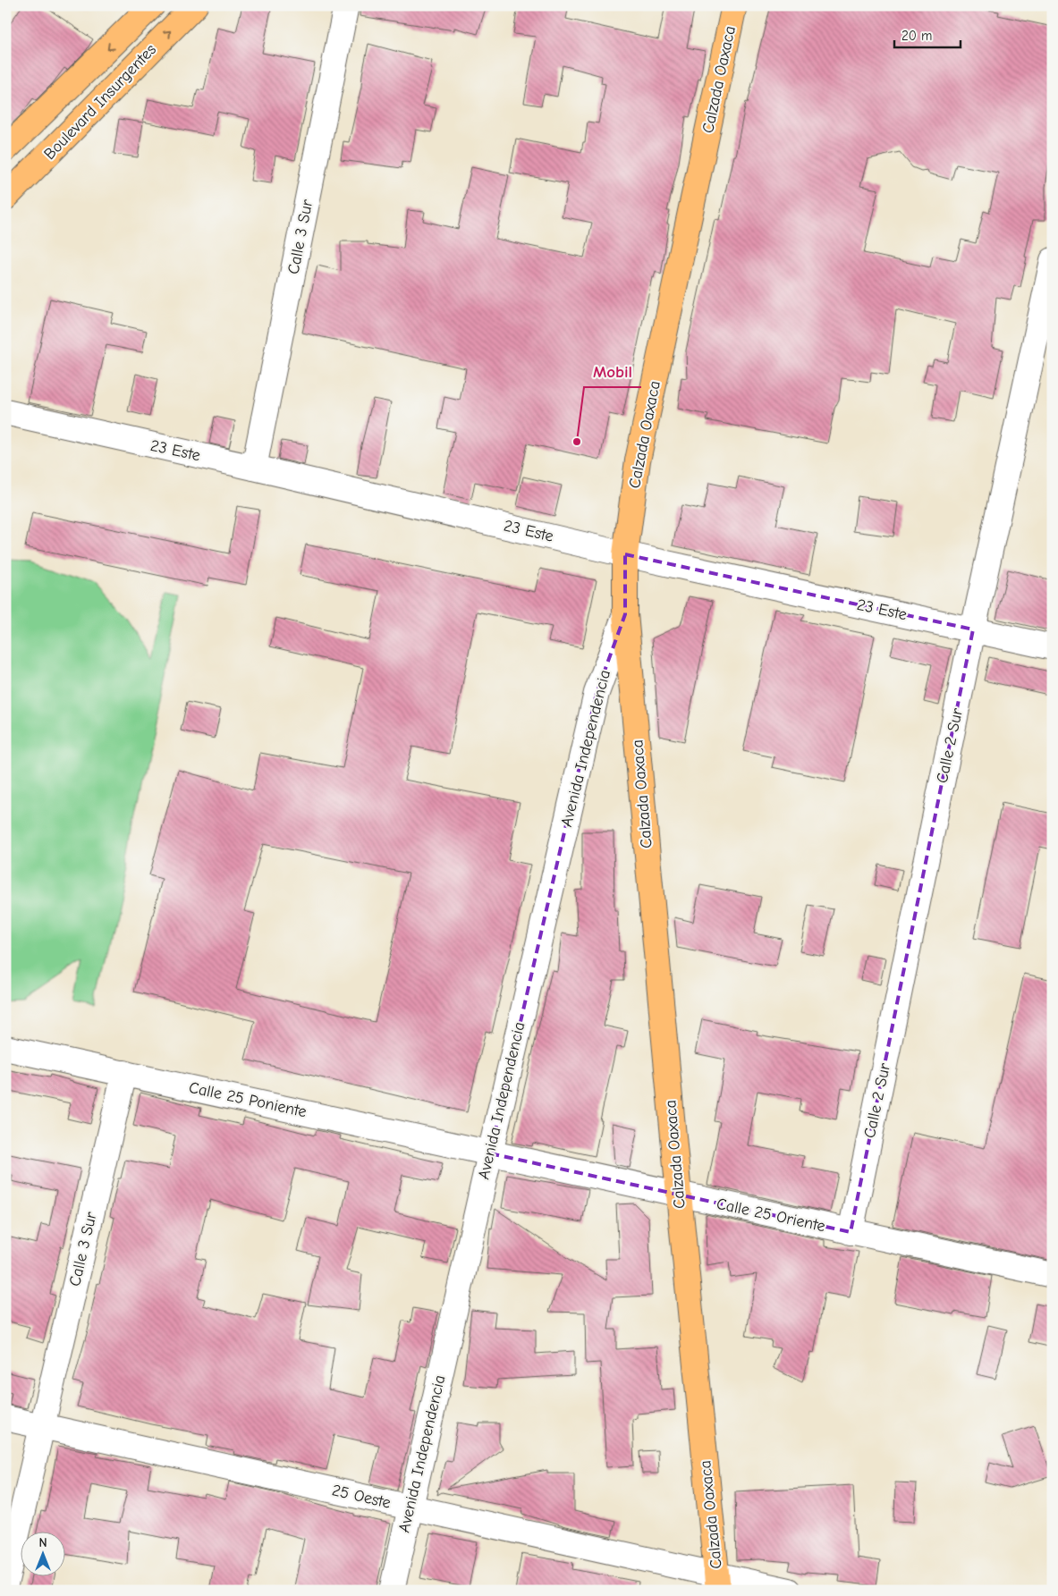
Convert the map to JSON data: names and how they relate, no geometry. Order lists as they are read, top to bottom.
{
  "streets": {
    "main road": ["Calzada Oaxaca", "Boulevard Insurgentes"],
    "street": [
      "Calle 3 Sur",
      "23 Este",
      "Calle 2 Sur",
      "Avenida Independencia",
      "Calle 25 Poniente",
      "Calle 25 Oriente",
      "25 Oeste"
    ]
  },
  "crossings": [
    ["Calzada Oaxaca", "23 Este"],
    ["Calzada Oaxaca", "Avenida Independencia"],
    ["Calzada Oaxaca", "Calle 25 Oriente"],
    ["Calzada Oaxaca", "25 Oeste"],
    ["Calle 3 Sur", "23 Este"],
    ["Calle 3 Sur", "Calle 25 Poniente"],
    ["Calle 3 Sur", "25 Oeste"],
    ["23 Este", "Calle 2 Sur"],
    ["Calle 2 Sur", "Calle 25 Oriente"],
    ["Avenida Independencia", "Calle 25 Poniente"],
    ["Avenida Independencia", "Calle 25 Oriente"],
    ["Avenida Independencia", "25 Oeste"],
    ["Calle 25 Poniente", "Calle 25 Oriente"]
  ],
  "places": ["Mobil"],
  "scale_bar": "20 m",
  "north": "top"
}
